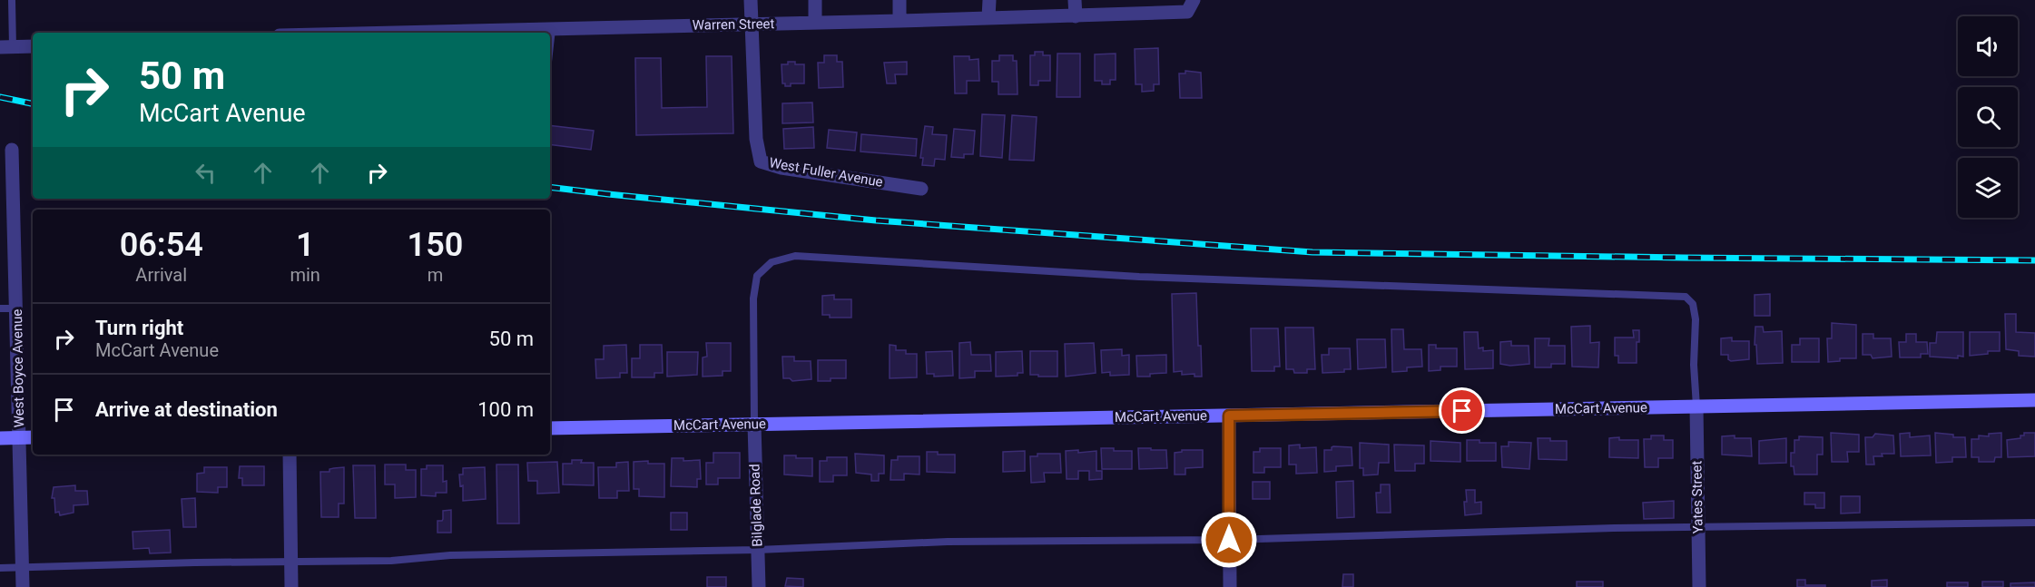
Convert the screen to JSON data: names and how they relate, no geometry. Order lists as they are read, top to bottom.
{
  "streets": {
    "main road": ["McCart Avenue"],
    "street": [
      "Warren Street",
      "West Fuller Avenue",
      "West Boyce Avenue",
      "Yates Street",
      "Bilglade Road"
    ]
  },
  "crossings": [
    ["Warren Street", "West Fuller Avenue"],
    ["McCart Avenue", "Yates Street"],
    ["McCart Avenue", "Bilglade Road"]
  ],
  "page": {
    "turn": ["50 m", "McCart Avenue"],
    "eta": [
      "06:54",
      "Arrival",
      "1",
      "min",
      "150",
      "m"
    ],
    "list": [
      {
        "name": "Turn right",
        "note": "McCart Avenue",
        "value": "50 m"
      },
      {
        "name": "Arrive at destination",
        "value": "100 m"
      }
    ]
  }
}
